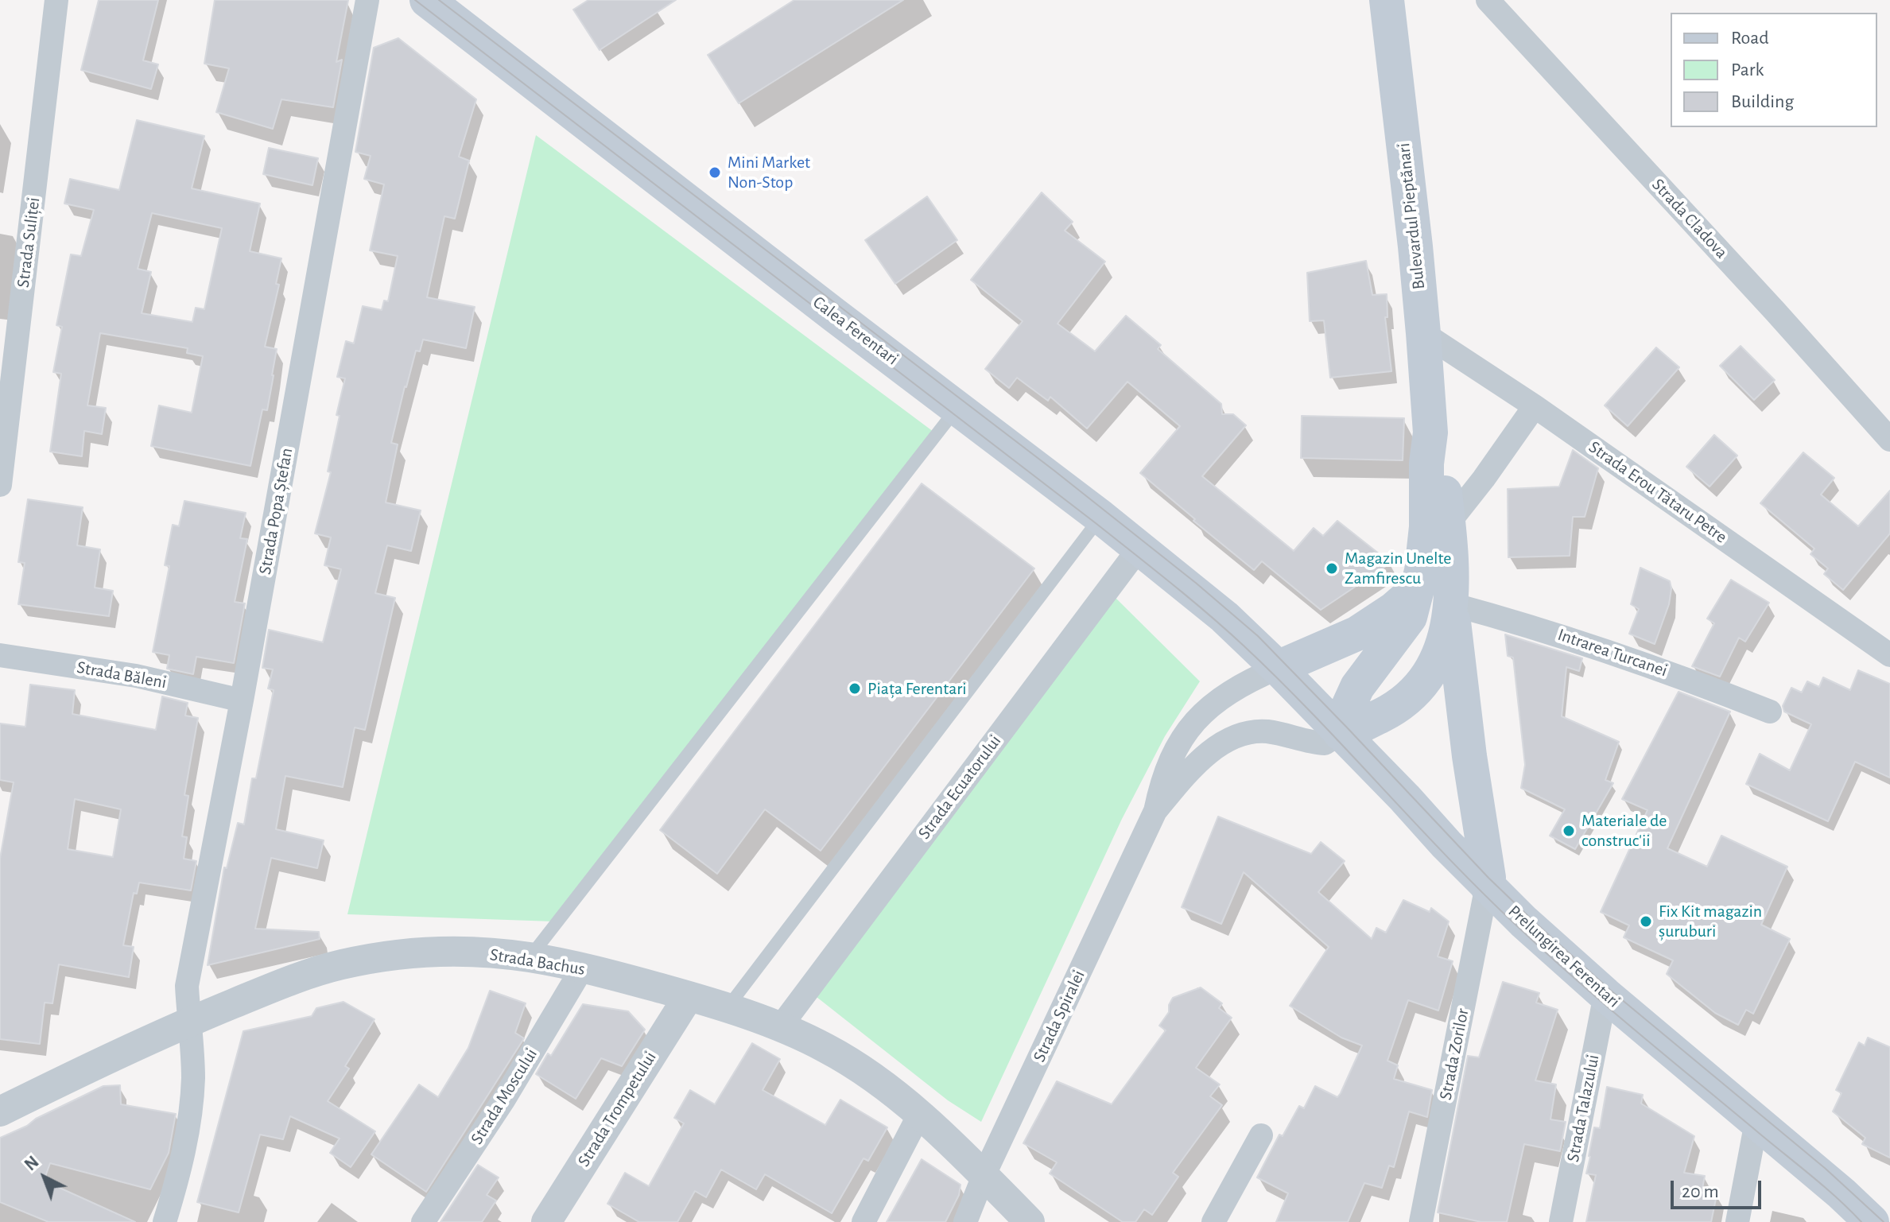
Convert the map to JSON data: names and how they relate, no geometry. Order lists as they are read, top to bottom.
{
  "streets": {
    "main road": ["Bulevardul Pieptănari", "Calea Ferentari", "Prelungirea Ferentari"],
    "street": [
      "Strada Cladova",
      "Strada Suliței",
      "Strada Erou Tătaru Petre",
      "Strada Popa Ștefan",
      "Intrarea Turcanei",
      "Strada Băleni",
      "Strada Ecuatorului",
      "Strada Bachus",
      "Strada Spiralei",
      "Strada Zorilor",
      "Strada Moscului",
      "Strada Talazului",
      "Strada Trompetului"
    ]
  },
  "crossings": [
    ["Bulevardul Pieptănari", "Strada Erou Tătaru Petre"],
    ["Bulevardul Pieptănari", "Intrarea Turcanei"],
    ["Bulevardul Pieptănari", "Prelungirea Ferentari"],
    ["Bulevardul Pieptănari", "Strada Spiralei"],
    ["Calea Ferentari", "Strada Ecuatorului"],
    ["Calea Ferentari", "Prelungirea Ferentari"],
    ["Calea Ferentari", "Strada Spiralei"],
    ["Strada Popa Ștefan", "Strada Băleni"],
    ["Strada Popa Ștefan", "Strada Bachus"],
    ["Strada Ecuatorului", "Strada Bachus"],
    ["Prelungirea Ferentari", "Strada Spiralei"],
    ["Prelungirea Ferentari", "Strada Zorilor"],
    ["Prelungirea Ferentari", "Strada Talazului"],
    ["Strada Bachus", "Strada Spiralei"],
    ["Strada Bachus", "Strada Moscului"],
    ["Strada Bachus", "Strada Trompetului"]
  ],
  "places": [
    "Mini Market Non-Stop",
    "Magazin Unelte Zamfirescu",
    "Piața Ferentari",
    "Materiale de construc'ii",
    "Fix Kit magazin șuruburi"
  ],
  "legend": ["Road", "Park", "Building"],
  "scale_bar": "20 m",
  "north": "top left"
}
